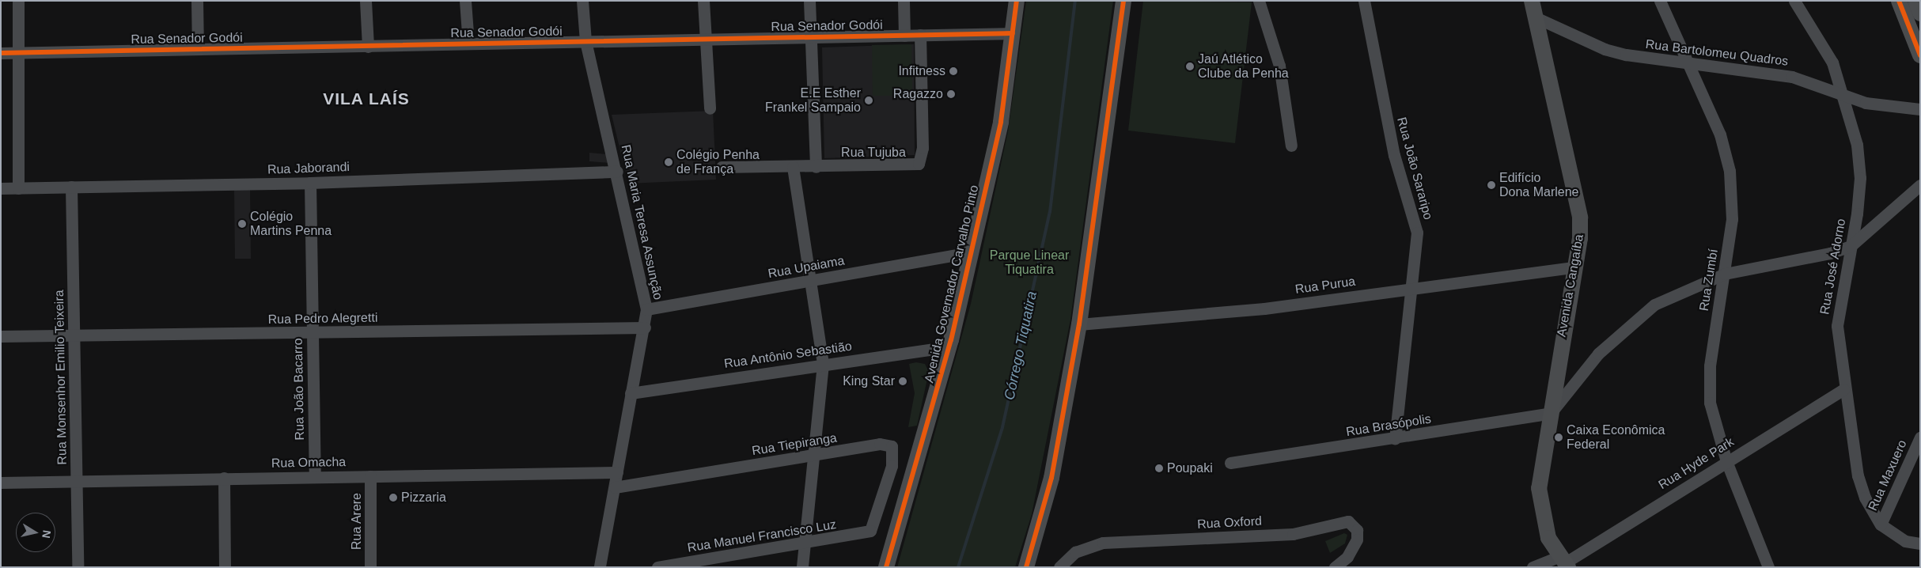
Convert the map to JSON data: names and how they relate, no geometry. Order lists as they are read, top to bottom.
{
  "streets": {
    "main road": ["Avenida Governador Carvalho Pinto", "Avenida Cangaíba"],
    "street": [
      "Rua Senador Godói",
      "Rua Bartolomeu Quadros",
      "Rua Tujuba",
      "Rua Jaborandi",
      "Rua João Sararipo",
      "Rua Maria Teresa Assunção",
      "Rua José Adorno",
      "Rua Upaiama",
      "Rua Zumbí",
      "Rua Purua",
      "Rua Pedro Alegretti",
      "Rua Antônio Sebastião",
      "Rua Monsenhor Emilio Teixeira",
      "Rua João Bacarro",
      "Rua Brasópolis",
      "Rua Tiepiranga",
      "Rua Omacha",
      "Rua Hyde Park",
      "Rua Maxuero",
      "Rua Arere",
      "Rua Oxford",
      "Rua Manuel Francisco Luz"
    ]
  },
  "crossings": [
    ["Rua Senador Godói", "Rua Tujuba"],
    ["Rua Senador Godói", "Rua Maria Teresa Assunção"],
    ["Rua Senador Godói", "Avenida Governador Carvalho Pinto"],
    ["Rua Bartolomeu Quadros", "Rua José Adorno"],
    ["Rua Bartolomeu Quadros", "Rua Zumbí"],
    ["Rua Bartolomeu Quadros", "Avenida Cangaíba"],
    ["Rua Jaborandi", "Rua Maria Teresa Assunção"],
    ["Rua Jaborandi", "Rua Monsenhor Emilio Teixeira"],
    ["Rua Jaborandi", "Rua João Bacarro"],
    ["Rua João Sararipo", "Rua Purua"],
    ["Rua João Sararipo", "Rua Brasópolis"],
    ["Rua Maria Teresa Assunção", "Rua Upaiama"],
    ["Rua Maria Teresa Assunção", "Rua Pedro Alegretti"],
    ["Rua Maria Teresa Assunção", "Rua Antônio Sebastião"],
    ["Rua Maria Teresa Assunção", "Rua Tiepiranga"],
    ["Rua Maria Teresa Assunção", "Rua Omacha"],
    ["Rua José Adorno", "Rua Hyde Park"],
    ["Rua José Adorno", "Rua Maxuero"],
    ["Rua Upaiama", "Avenida Governador Carvalho Pinto"],
    ["Rua Zumbí", "Rua Hyde Park"],
    ["Avenida Governador Carvalho Pinto", "Rua Antônio Sebastião"],
    ["Rua Purua", "Avenida Cangaíba"],
    ["Avenida Cangaíba", "Rua Brasópolis"],
    ["Avenida Cangaíba", "Rua Hyde Park"],
    ["Rua Pedro Alegretti", "Rua Monsenhor Emilio Teixeira"],
    ["Rua Pedro Alegretti", "Rua João Bacarro"],
    ["Rua Monsenhor Emilio Teixeira", "Rua Omacha"],
    ["Rua João Bacarro", "Rua Omacha"],
    ["Rua Tiepiranga", "Rua Manuel Francisco Luz"],
    ["Rua Omacha", "Rua Arere"]
  ],
  "districts": ["VILA LAÍS"],
  "water": ["Córrego Tiquatira"],
  "parks": ["Parque Linear Tiquatira"],
  "places": [
    "Jaú Atlético Clube da Penha",
    "Infitness",
    "Ragazzo",
    "E.E Esther Frankel Sampaio",
    "Colégio Penha de França",
    "Edifício Dona Marlene",
    "Colégio Martins Penna",
    "King Star",
    "Caixa Econômica Federal",
    "Poupaki",
    "Pizzaria"
  ],
  "north": "right"
}
